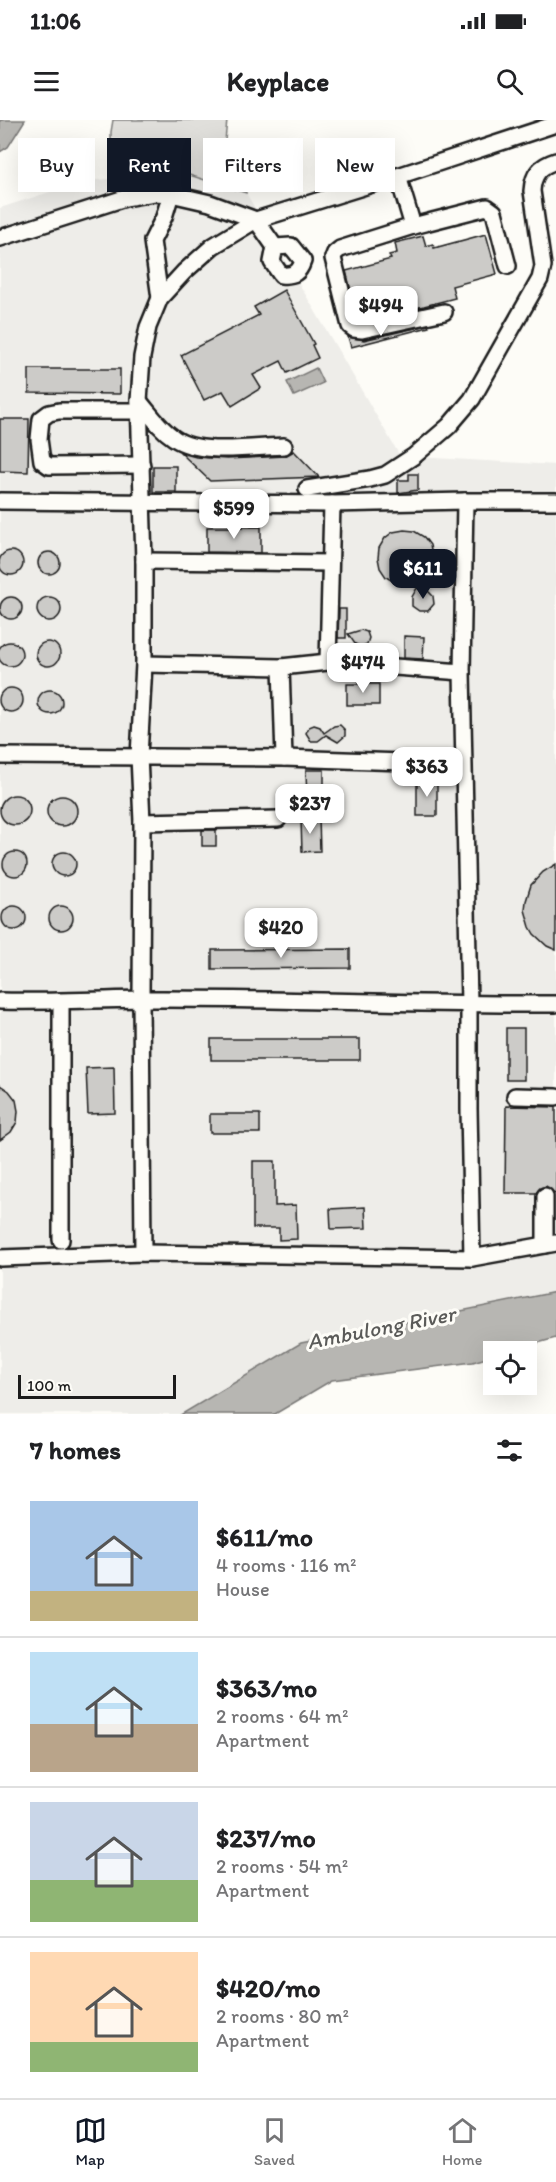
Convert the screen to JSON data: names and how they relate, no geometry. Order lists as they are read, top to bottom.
{
  "water": ["Ambulong River"],
  "scale_bar": "100 m",
  "page": {
    "status": "11:06",
    "header": "Keyplace",
    "chip": [
      "Buy",
      "Rent",
      "Filters",
      "New"
    ],
    "price": [
      "$494",
      "$599",
      "$611",
      "$474",
      "$363",
      "$237",
      "$420"
    ],
    "scale": "100 m",
    "heading": "7 homes",
    "list": [
      {
        "name": "$611/mo",
        "note": "4 rooms · 116 m² · House"
      },
      {
        "name": "$363/mo",
        "note": "2 rooms · 64 m² · Apartment"
      },
      {
        "name": "$237/mo",
        "note": "2 rooms · 54 m² · Apartment"
      },
      {
        "name": "$420/mo",
        "note": "2 rooms · 80 m² · Apartment"
      }
    ],
    "tabs": ["Map", "Saved", "Home"]
  }
}
